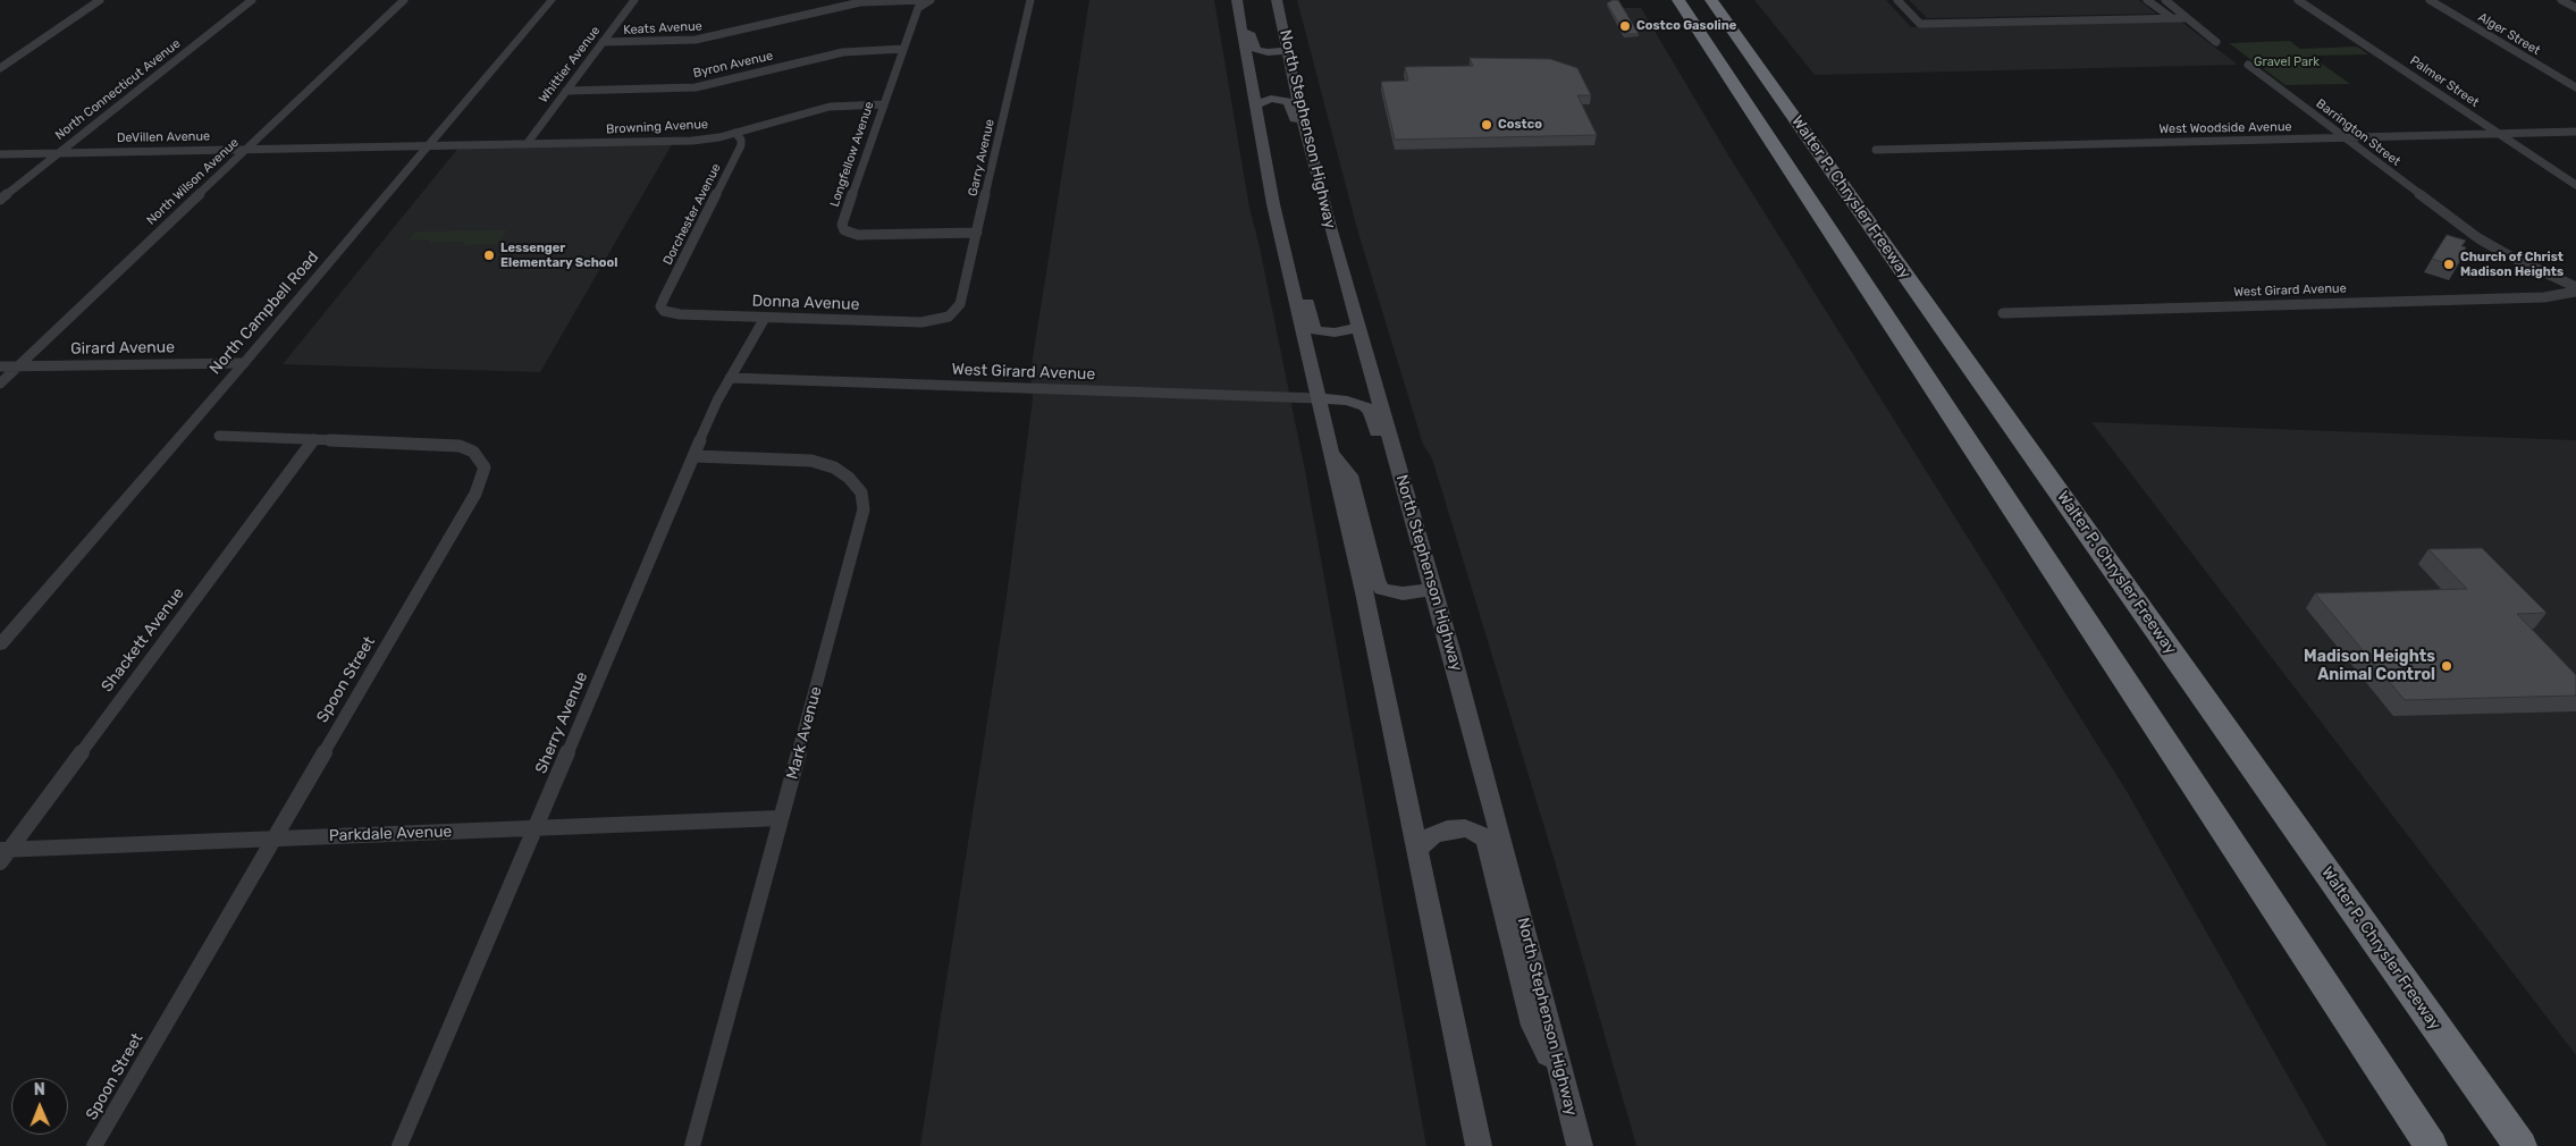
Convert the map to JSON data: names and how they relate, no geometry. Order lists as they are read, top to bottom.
{
  "streets": {
    "highway": ["Walter P. Chrysler Freeway"],
    "main road": ["North Stephenson Highway"],
    "street": [
      "Keats Avenue",
      "Alger Street",
      "Whittier Avenue",
      "Byron Avenue",
      "Palmer Street",
      "North Connecticut Avenue",
      "Browning Avenue",
      "West Woodside Avenue",
      "Barrington Street",
      "DeVillen Avenue",
      "Longfellow Avenue",
      "Garry Avenue",
      "North Wilson Avenue",
      "Dorchester Avenue",
      "West Girard Avenue",
      "Donna Avenue",
      "North Campbell Road",
      "Girard Avenue",
      "Shackett Avenue",
      "Spoon Street",
      "Sherry Avenue",
      "Mark Avenue",
      "Parkdale Avenue"
    ]
  },
  "crossings": [
    ["Keats Avenue", "Whittier Avenue"],
    ["Whittier Avenue", "Byron Avenue"],
    ["Whittier Avenue", "Browning Avenue"],
    ["Byron Avenue", "Longfellow Avenue"],
    ["Palmer Street", "West Woodside Avenue"],
    ["North Connecticut Avenue", "DeVillen Avenue"],
    ["Browning Avenue", "DeVillen Avenue"],
    ["Browning Avenue", "Longfellow Avenue"],
    ["Browning Avenue", "Dorchester Avenue"],
    ["Browning Avenue", "North Campbell Road"],
    ["West Woodside Avenue", "Barrington Street"],
    ["DeVillen Avenue", "North Wilson Avenue"],
    ["DeVillen Avenue", "North Campbell Road"],
    ["Longfellow Avenue", "Garry Avenue"],
    ["Garry Avenue", "Donna Avenue"],
    ["North Wilson Avenue", "Girard Avenue"],
    ["Dorchester Avenue", "Donna Avenue"],
    ["West Girard Avenue", "Sherry Avenue"],
    ["Donna Avenue", "Sherry Avenue"],
    ["North Campbell Road", "Girard Avenue"],
    ["Shackett Avenue", "Spoon Street"],
    ["Shackett Avenue", "Parkdale Avenue"],
    ["Spoon Street", "Parkdale Avenue"],
    ["Sherry Avenue", "Mark Avenue"],
    ["Sherry Avenue", "Parkdale Avenue"],
    ["Mark Avenue", "Parkdale Avenue"]
  ],
  "parks": ["Gravel Park"],
  "places": [
    "Costco Gasoline",
    "Costco",
    "Lessenger Elementary School",
    "Church of Christ Madison Heights",
    "Madison Heights Animal Control"
  ],
  "north": "top"
}
